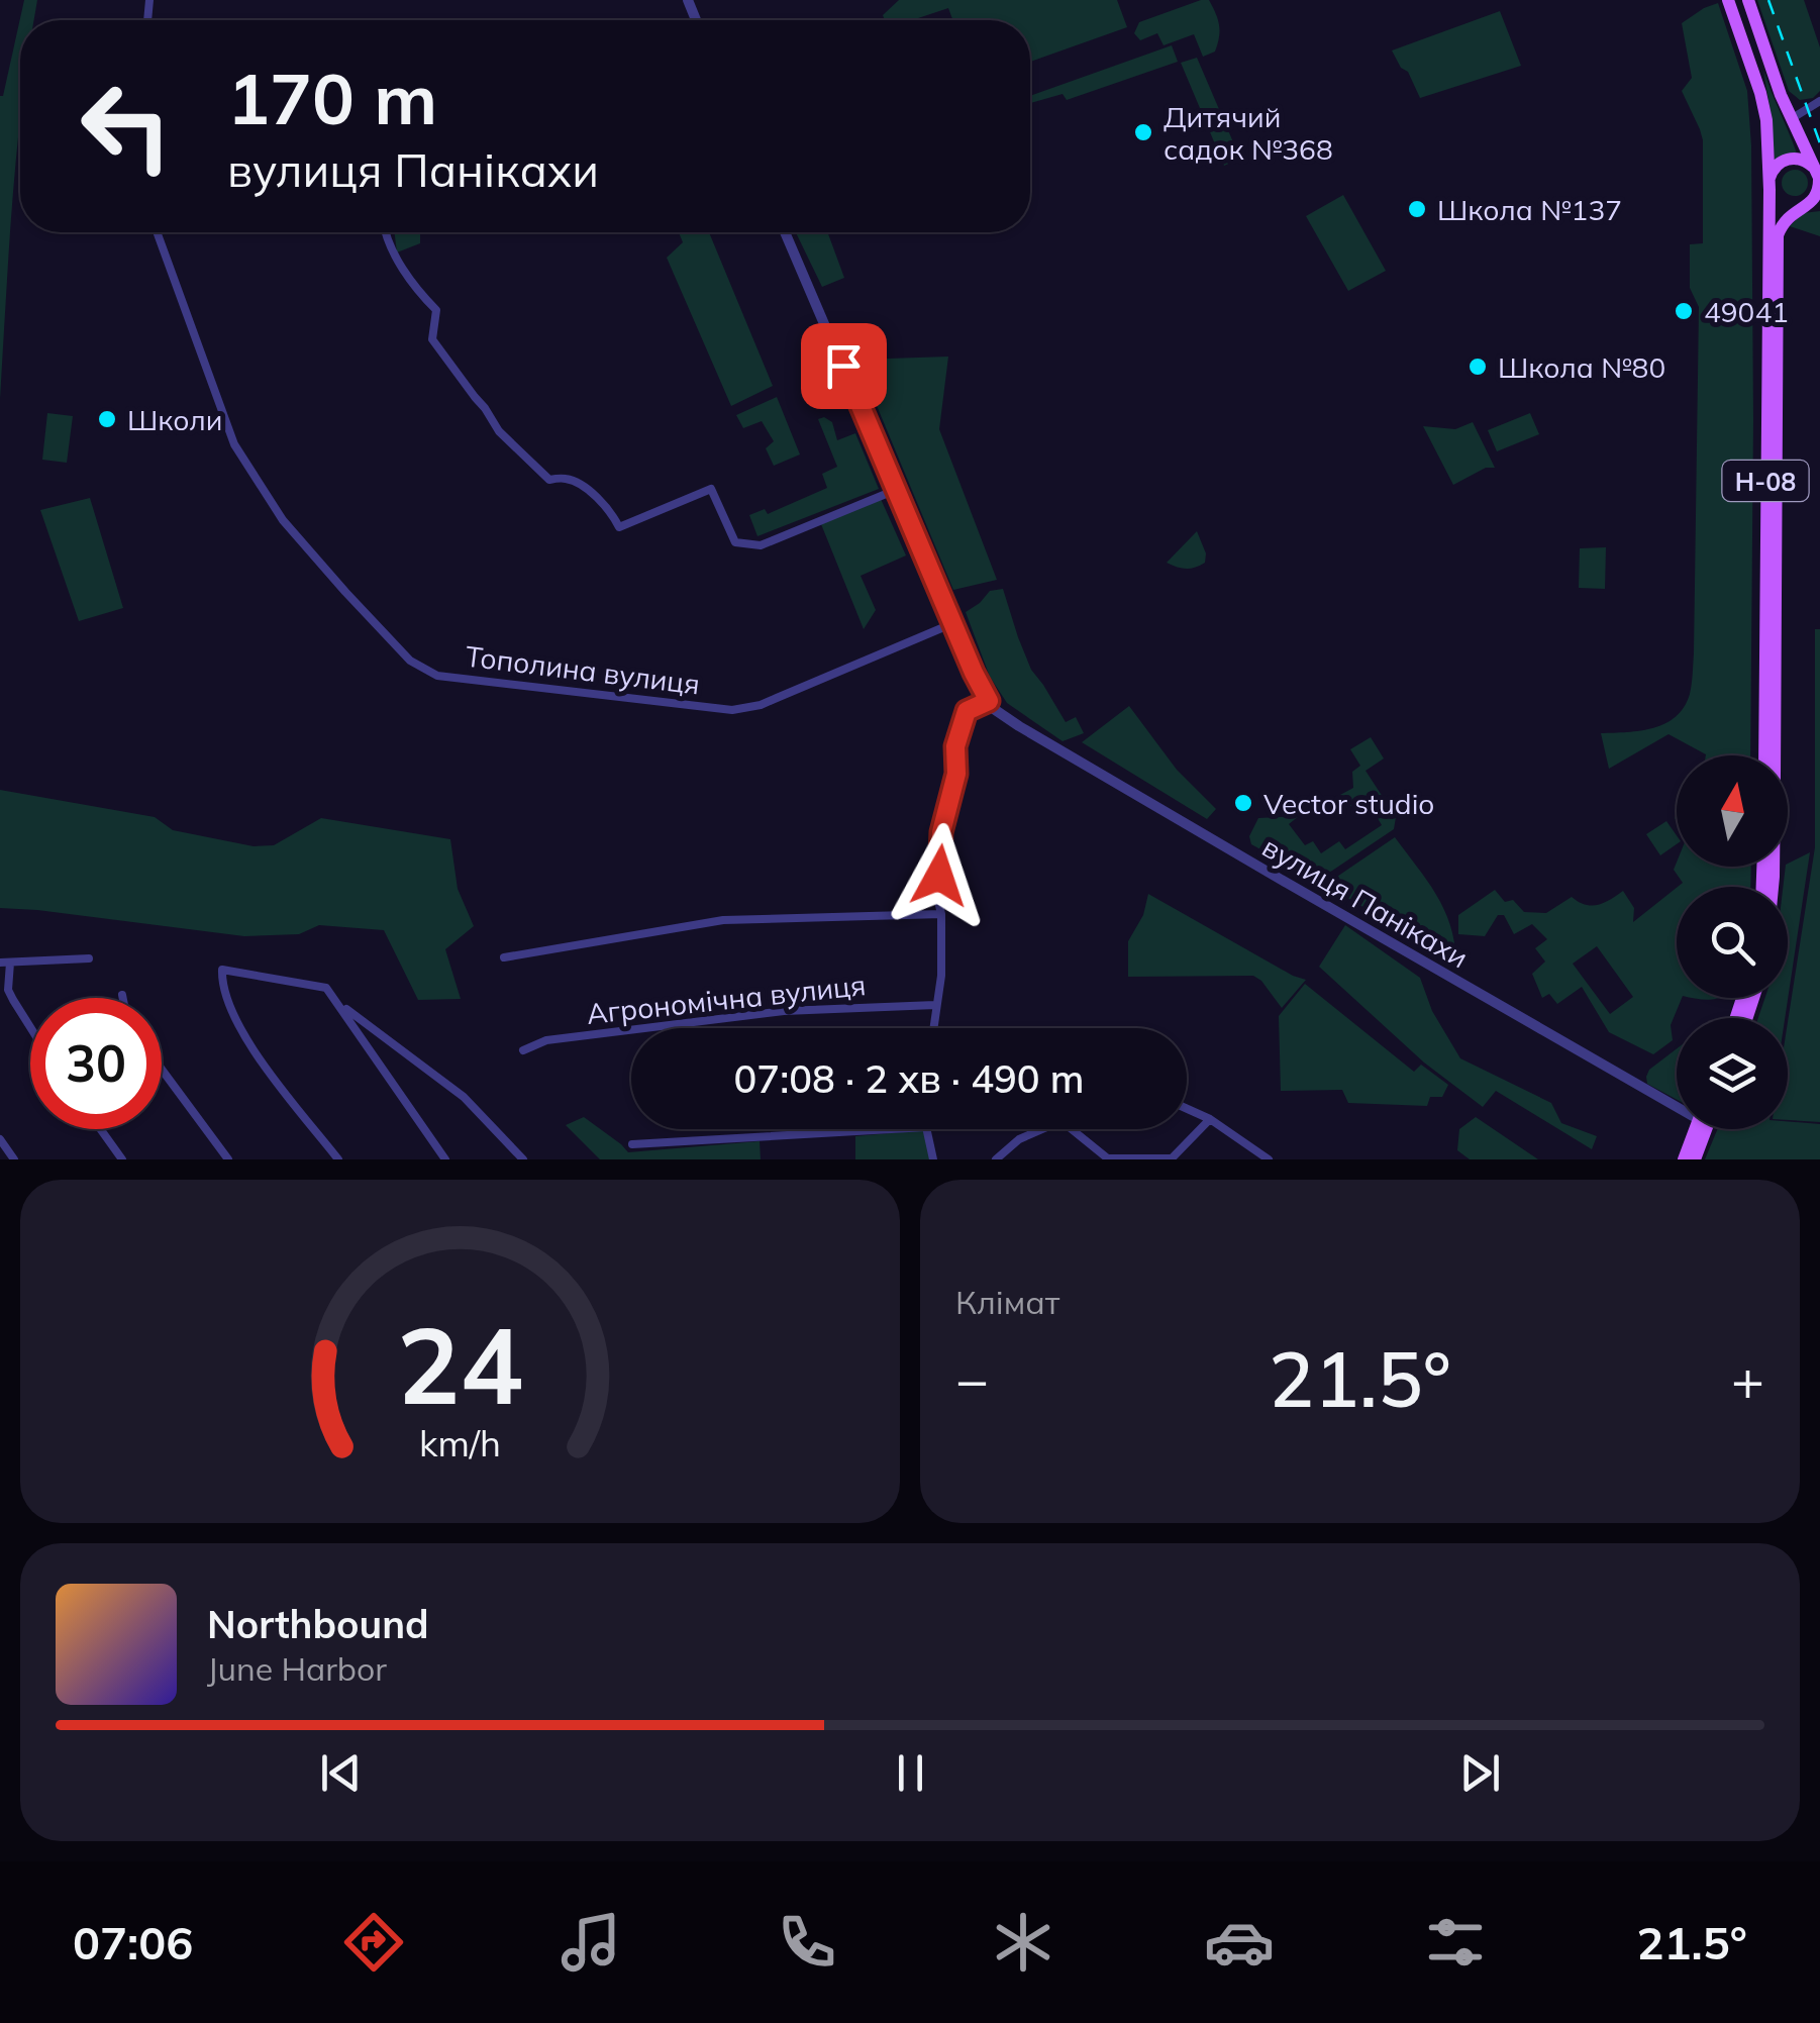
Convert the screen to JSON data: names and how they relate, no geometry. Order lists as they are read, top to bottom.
{
  "streets": {
    "main road": ["Н-08"],
    "street": ["Тополина вулиця", "вулиця Панікахи", "Агрономічна вулиця"]
  },
  "crossings": [
    ["Тополина вулиця", "вулиця Панікахи"]
  ],
  "places": [
    "Дитячий садок №368",
    "Школа №137",
    "49041",
    "Школа №80",
    "Школи",
    "Vector studio"
  ],
  "north": "top",
  "page": {
    "turn": ["170 m", "вулиця Панікахи"],
    "limit": "30",
    "trip": "07:08 · 2 хв · 490 m",
    "tile": "Клімат",
    "heat": ["−", "21.5°", "+"],
    "song": ["Northbound", "June Harbor"],
    "tabs": ["07:06", "21.5°"],
    "gauge": ["24", "km/h"]
  }
}
